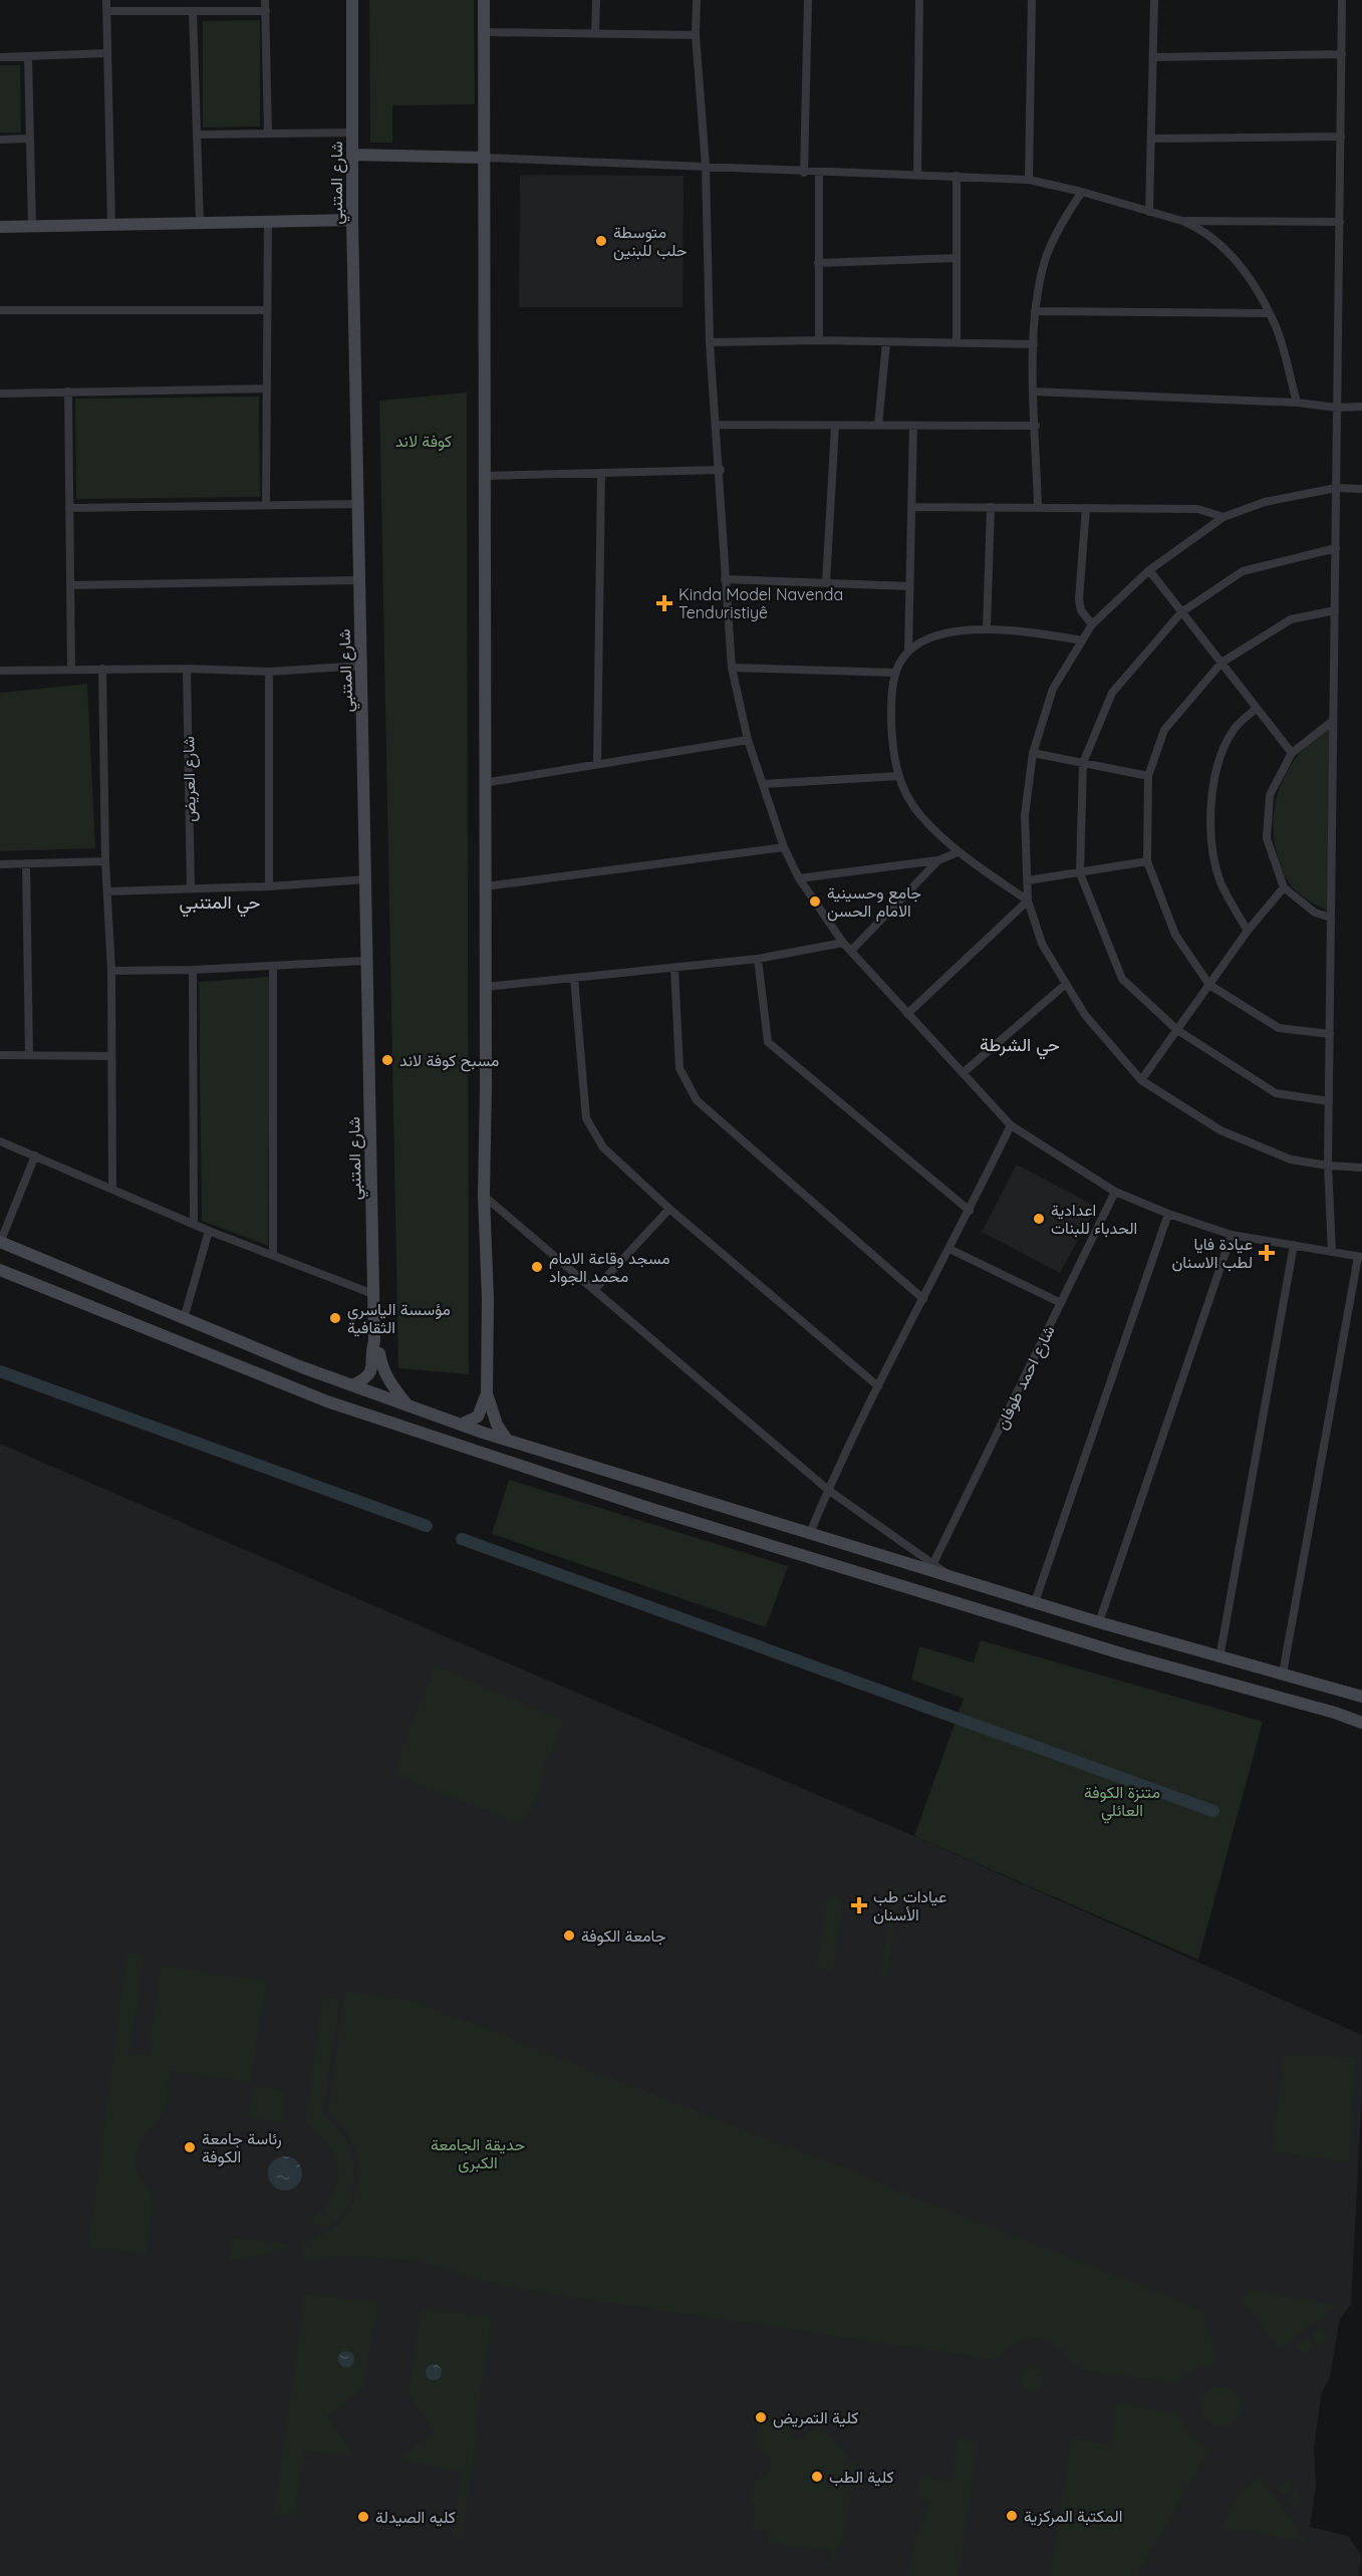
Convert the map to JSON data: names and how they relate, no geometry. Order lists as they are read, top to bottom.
{
  "streets": {
    "street": ["شارع المتنبي", "شارع العريض", "شارع احمد طوفان"]
  },
  "districts": ["حي المتنبي", "حي الشرطة"],
  "parks": ["كوفة لاند", "متنزة الكوفة العائلي", "حديقة الجامعة الكبرى"],
  "places": {
    "other": [
      "متوسطة حلب للبنين",
      "جامع وحسينية الامام الحسن",
      "مسبح كوفة لاند",
      "اعدادية الحدباء للبنات",
      "مسجد وقاعة الامام محمد الجواد",
      "مؤسسة الياسري الثقافية",
      "جامعة الكوفة",
      "رئاسة جامعة الكوفة",
      "كلية التمريض",
      "كلية الطب",
      "المكتبة المركزية",
      "كليه الصيدلة"
    ],
    "health": ["Kinda Model Navenda Tenduristiyê", "عيادة فايا لطب الاسنان", "عيادات طب الأسنان"]
  }
}
